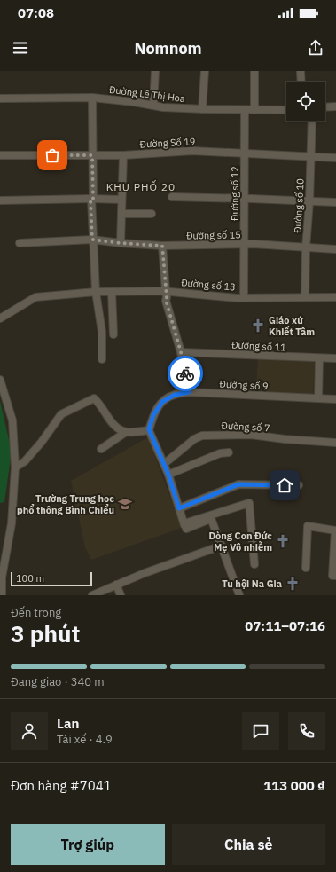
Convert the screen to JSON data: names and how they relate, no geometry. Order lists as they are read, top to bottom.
{
  "streets": {
    "street": [
      "Đường Lê Thị Hoa",
      "Đường Số 19",
      "Đường số 12",
      "Đường số 10",
      "Đường số 15",
      "Đường số 13",
      "Đường số 11",
      "Đường số 9",
      "Đường số 7"
    ]
  },
  "crossings": [
    ["Đường Lê Thị Hoa", "Đường số 12"],
    ["Đường Số 19", "Đường số 12"],
    ["Đường Số 19", "Đường số 10"],
    ["Đường số 12", "Đường số 15"],
    ["Đường số 12", "Đường số 13"],
    ["Đường số 10", "Đường số 15"],
    ["Đường số 10", "Đường số 13"]
  ],
  "districts": ["KHU PHỐ 20"],
  "places": {
    "church": ["Giáo xứ Khiết Tâm", "Dòng Con Đức Mẹ Vô nhiễm", "Tu hội Na Gia"],
    "school or university": ["Trường Trung học phổ thông Bình Chiểu"]
  },
  "scale_bar": "100 m",
  "page": {
    "status": "07:08",
    "header": "Nomnom",
    "scale": "100 m",
    "heading": ["3 phút", "Đến trong", "07:11–07:16"],
    "panel": [
      "Lan",
      "Tài xế · 4.9",
      "Đơn hàng #7041",
      "113 000 ₫"
    ],
    "bar": "Đang giao · 340 m",
    "buttons": ["Trợ giúp", "Chia sẻ"]
  }
}
